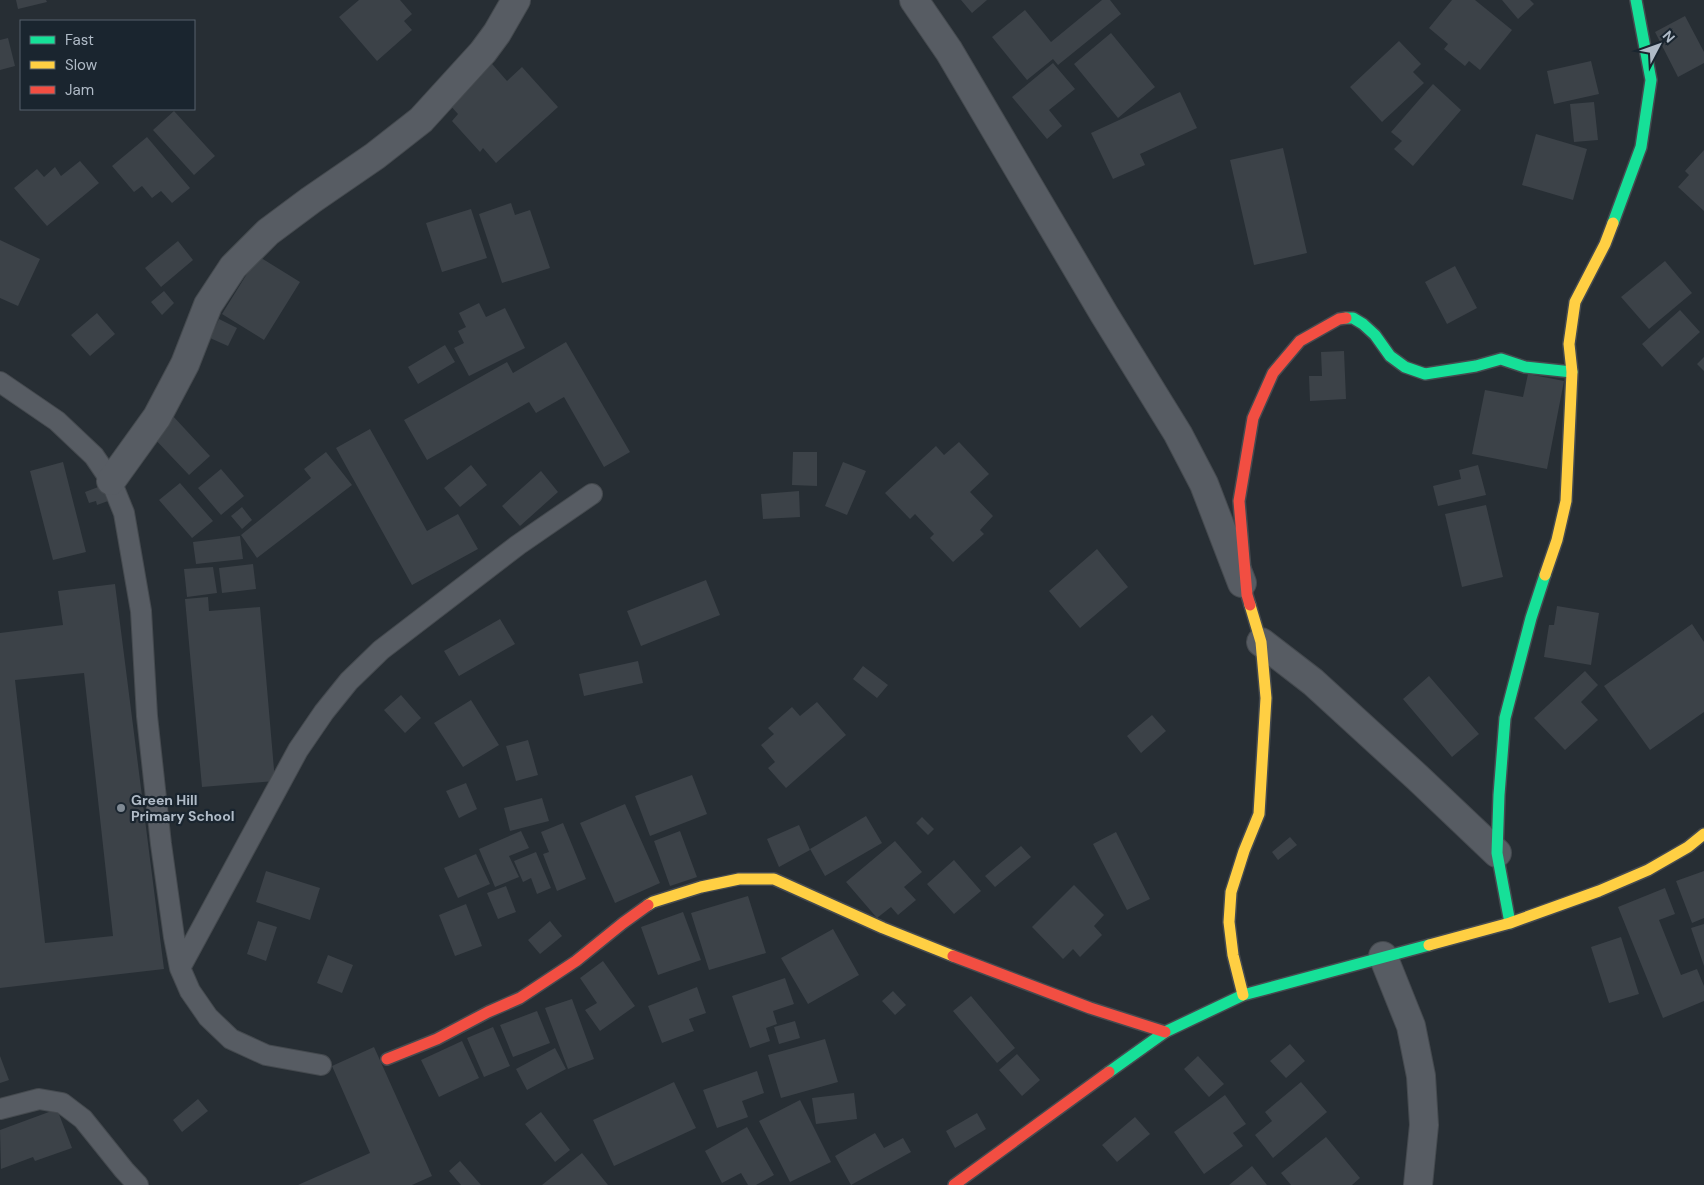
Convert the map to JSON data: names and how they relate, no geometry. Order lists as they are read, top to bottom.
{
  "places": ["Green Hill Primary School"],
  "legend": ["Fast", "Slow", "Jam"],
  "north": "top right"
}
